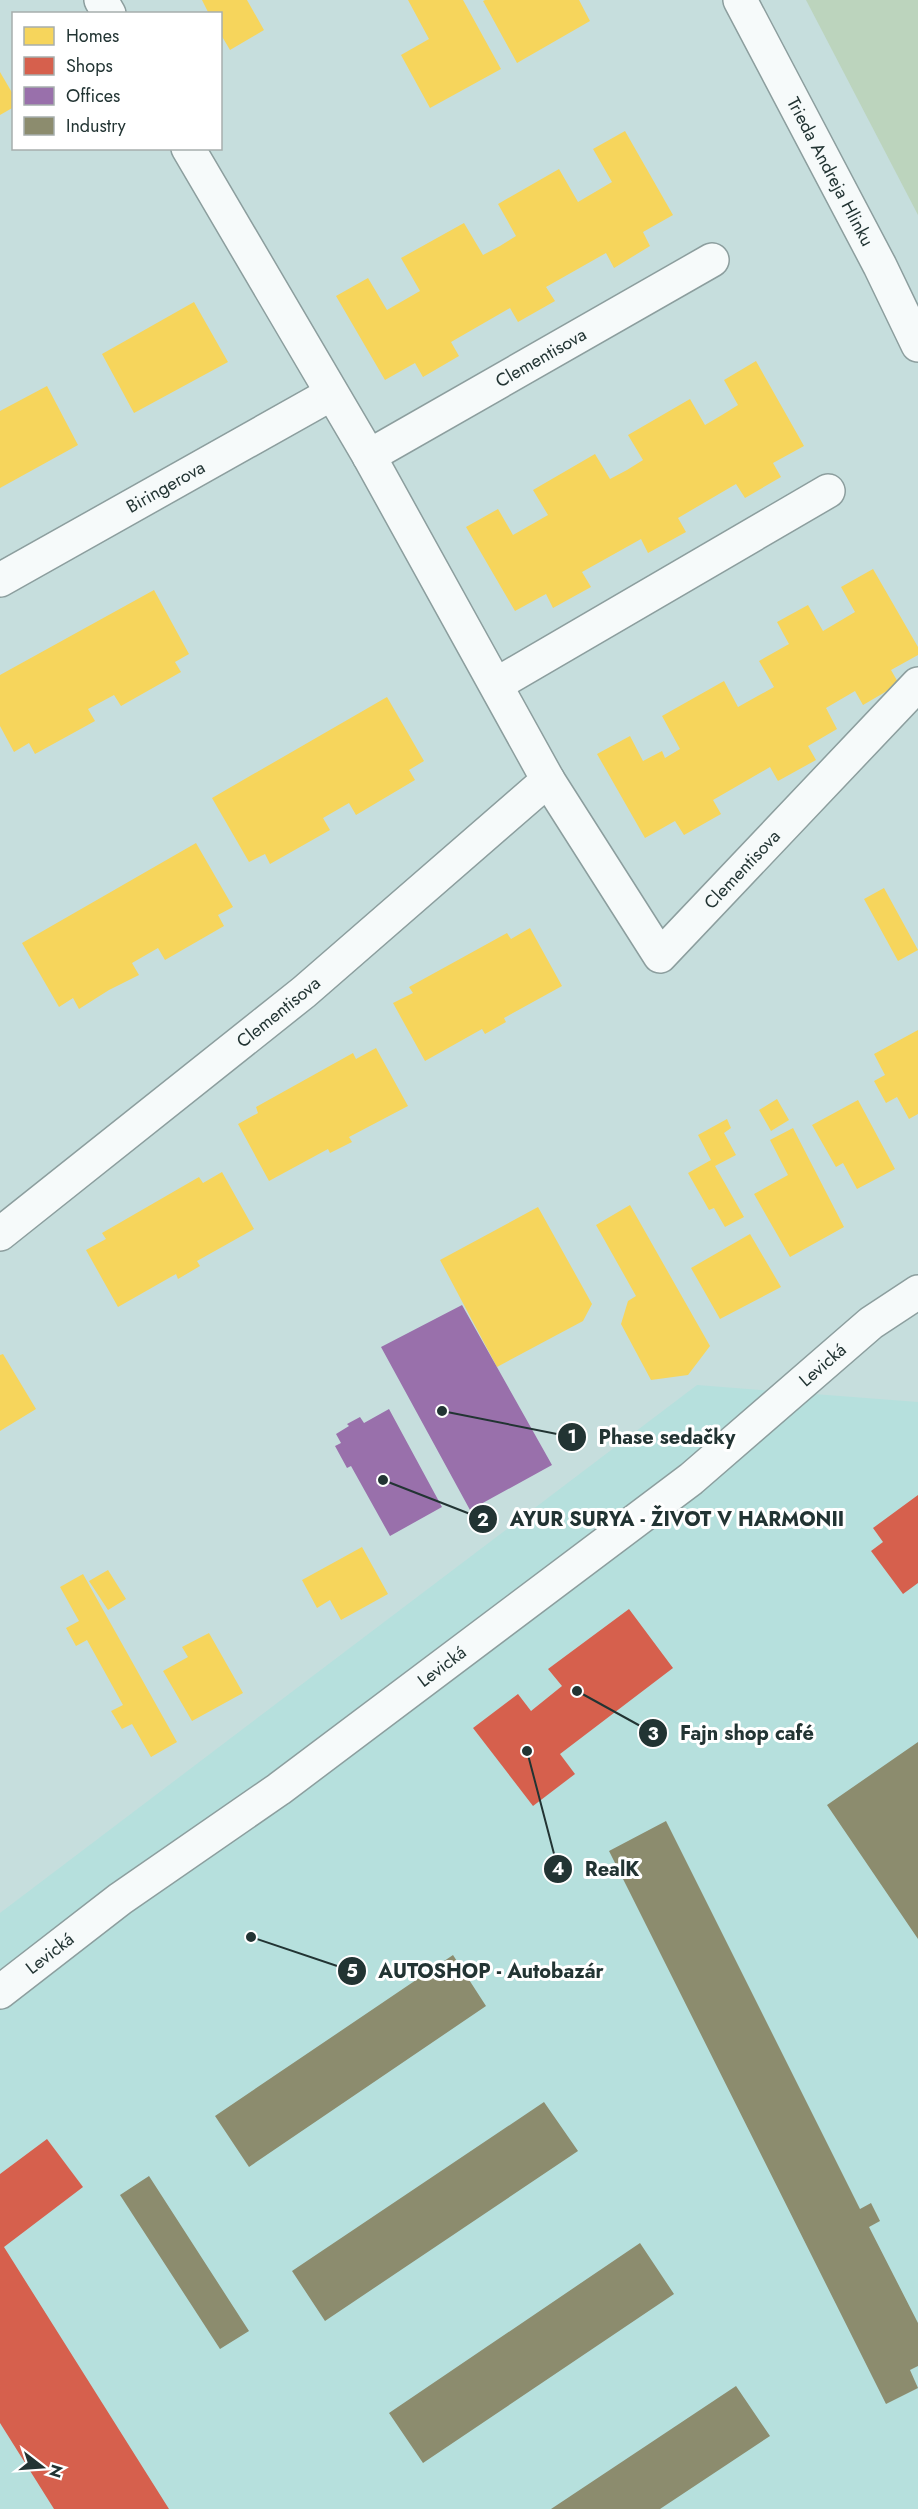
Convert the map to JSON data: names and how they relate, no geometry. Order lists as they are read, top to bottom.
{
  "streets": {
    "street": [
      "Trieda Andreja Hlinku",
      "Clementisova",
      "Biringerova",
      "Levická"
    ]
  },
  "crossings": [
    ["Clementisova", "Biringerova"]
  ],
  "places": [
    "Phase sedačky",
    "AYUR SURYA - ŽIVOT V HARMONII",
    "Fajn shop café",
    "RealK",
    "AUTOSHOP - Autobazár"
  ],
  "legend": [
    "Homes",
    "Shops",
    "Offices",
    "Industry"
  ],
  "north": "right"
}
